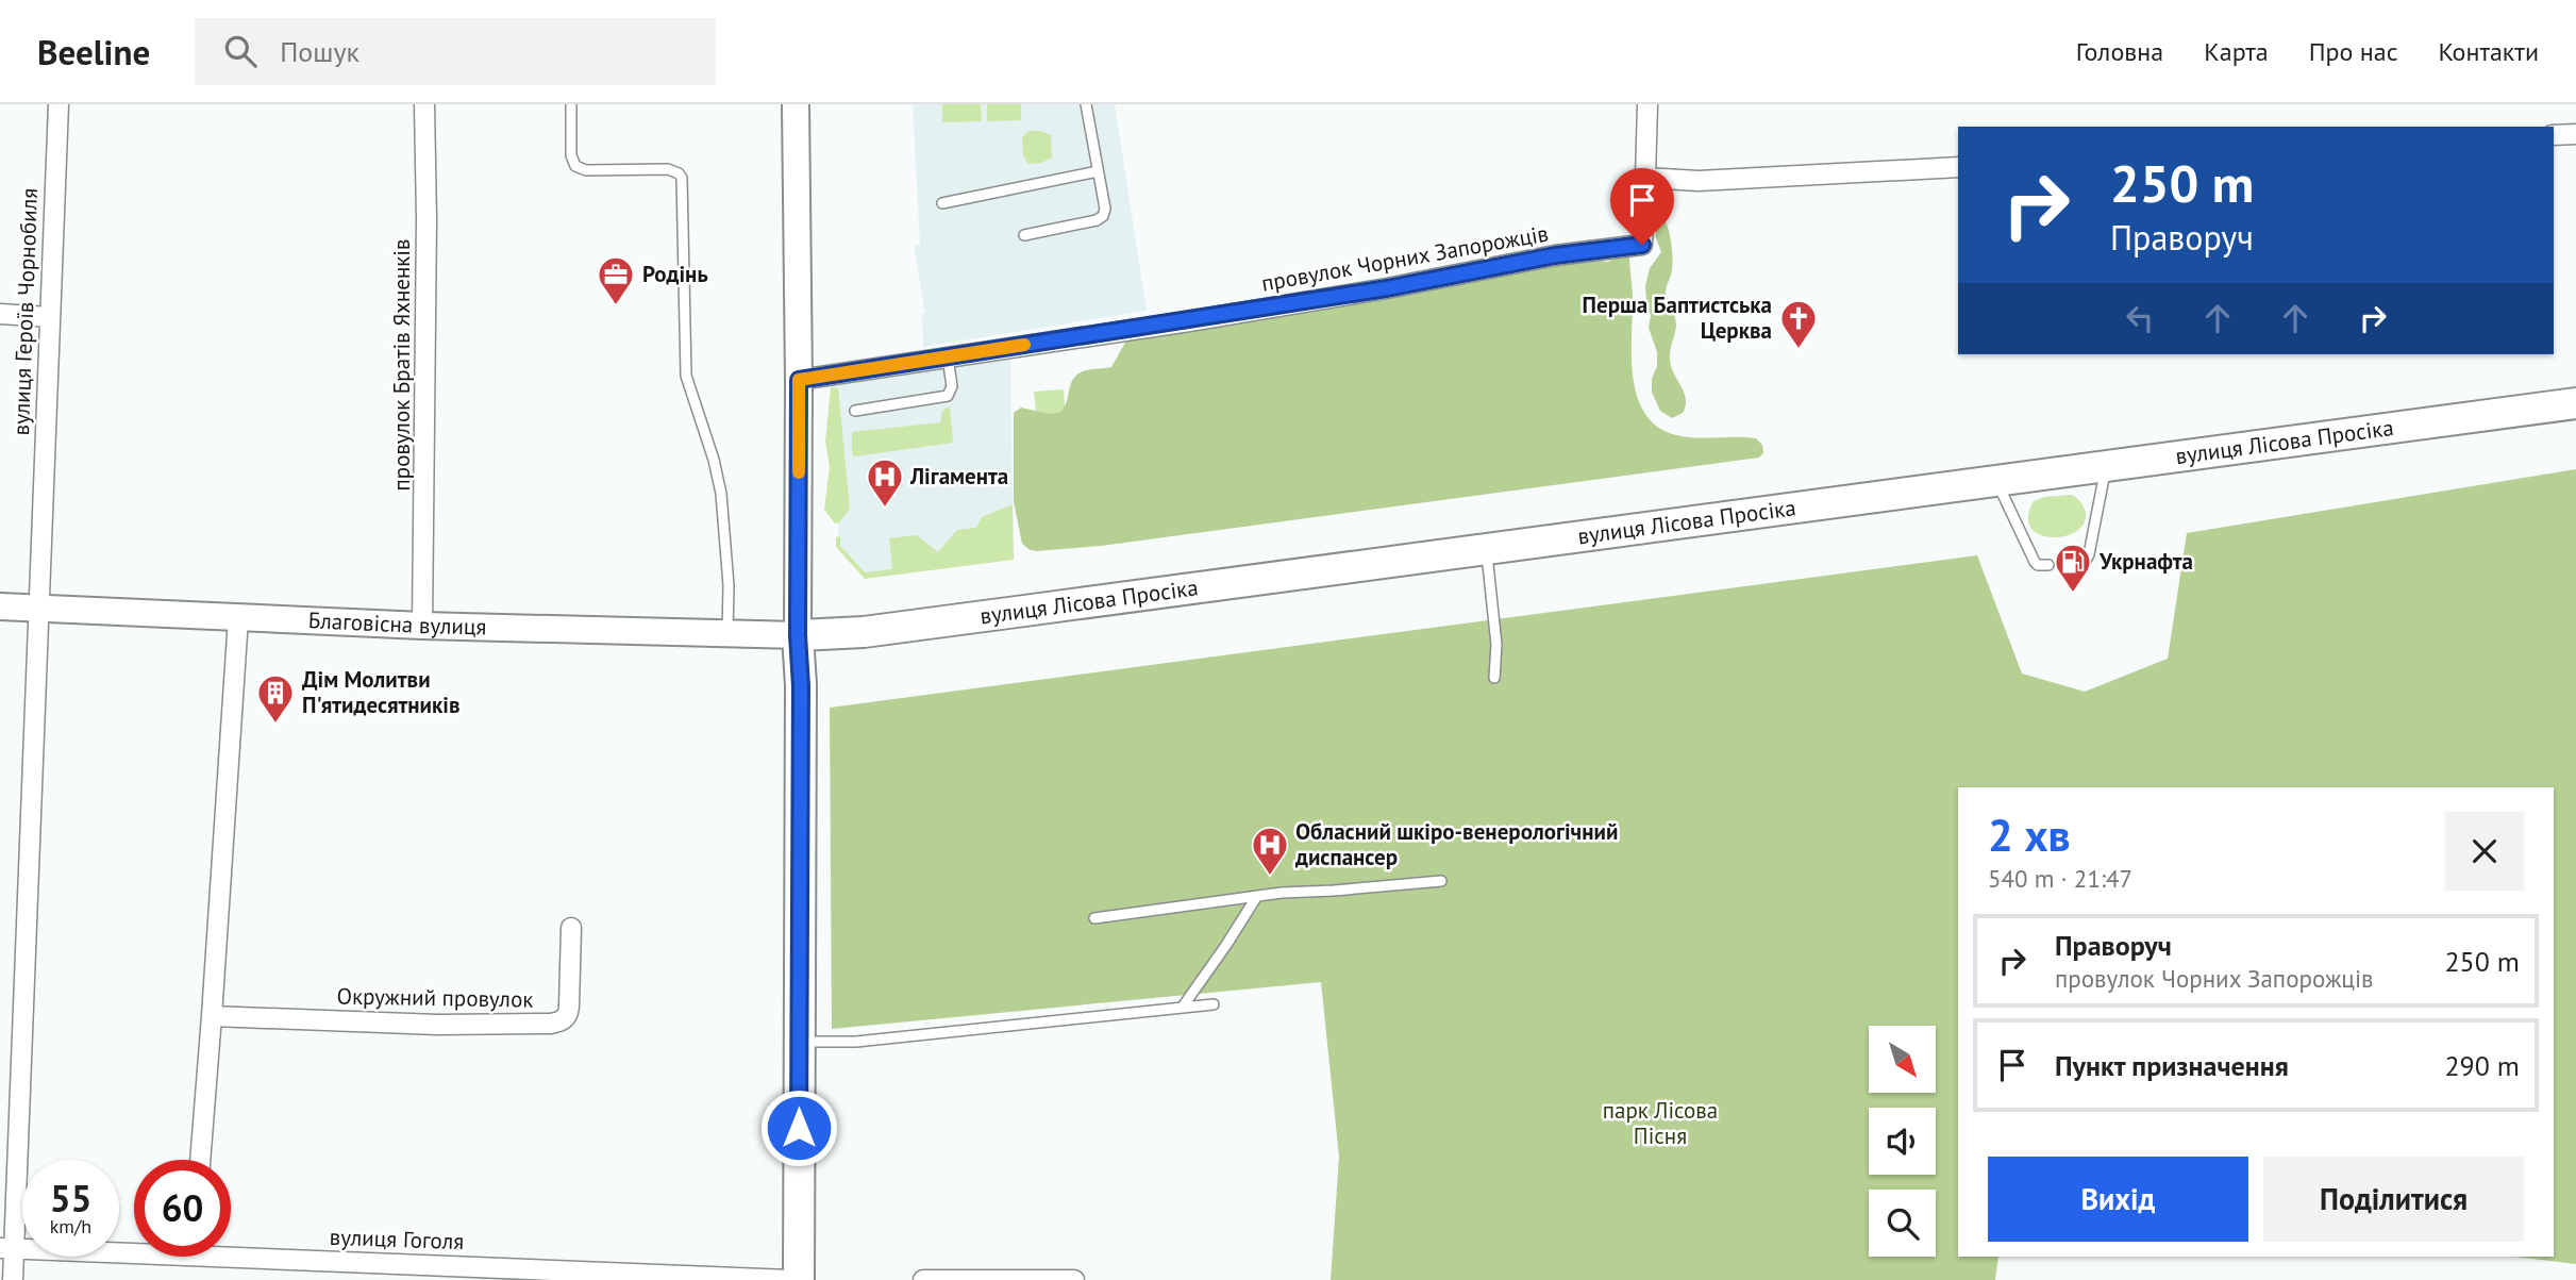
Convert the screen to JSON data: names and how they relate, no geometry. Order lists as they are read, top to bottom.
{
  "streets": {
    "main road": ["вулиця Лісова Просіка", "Благовісна вулиця"],
    "street": [
      "провулок Чорних Запорожців",
      "вулиця Героїв Чорнобиля",
      "провулок Братів Яхненків",
      "Окружний провулок",
      "вулиця Гоголя"
    ]
  },
  "crossings": [
    ["вулиця Героїв Чорнобиля", "Благовісна вулиця"],
    ["вулиця Героїв Чорнобиля", "вулиця Гоголя"],
    ["провулок Братів Яхненків", "Благовісна вулиця"],
    ["вулиця Лісова Просіка", "Благовісна вулиця"]
  ],
  "parks": ["парк Лісова Пісня"],
  "places": {
    "office": ["Родінь"],
    "church": ["Перша Баптистська Церква"],
    "hospital": ["Лігамента", "Обласний шкіро-венерологічний диспансер"],
    "fuel station": ["Укрнафта"],
    "building": ["Дім Молитви П'ятидесятників"]
  },
  "north": "bottom right",
  "page": {
    "header": "Beeline",
    "search": "Пошук",
    "nav": [
      "Головна",
      "Карта",
      "Про нас",
      "Контакти"
    ],
    "turn": ["250 m", "Праворуч"],
    "heading": ["2 хв", "540 m · 21:47"],
    "list": [
      {
        "name": "Праворуч",
        "note": "провулок Чорних Запорожців",
        "value": "250 m"
      },
      {
        "name": "Пункт призначення",
        "value": "290 m"
      }
    ],
    "buttons": ["Вихід", "Поділитися"],
    "speed": "55 km/h",
    "limit": "60"
  }
}
